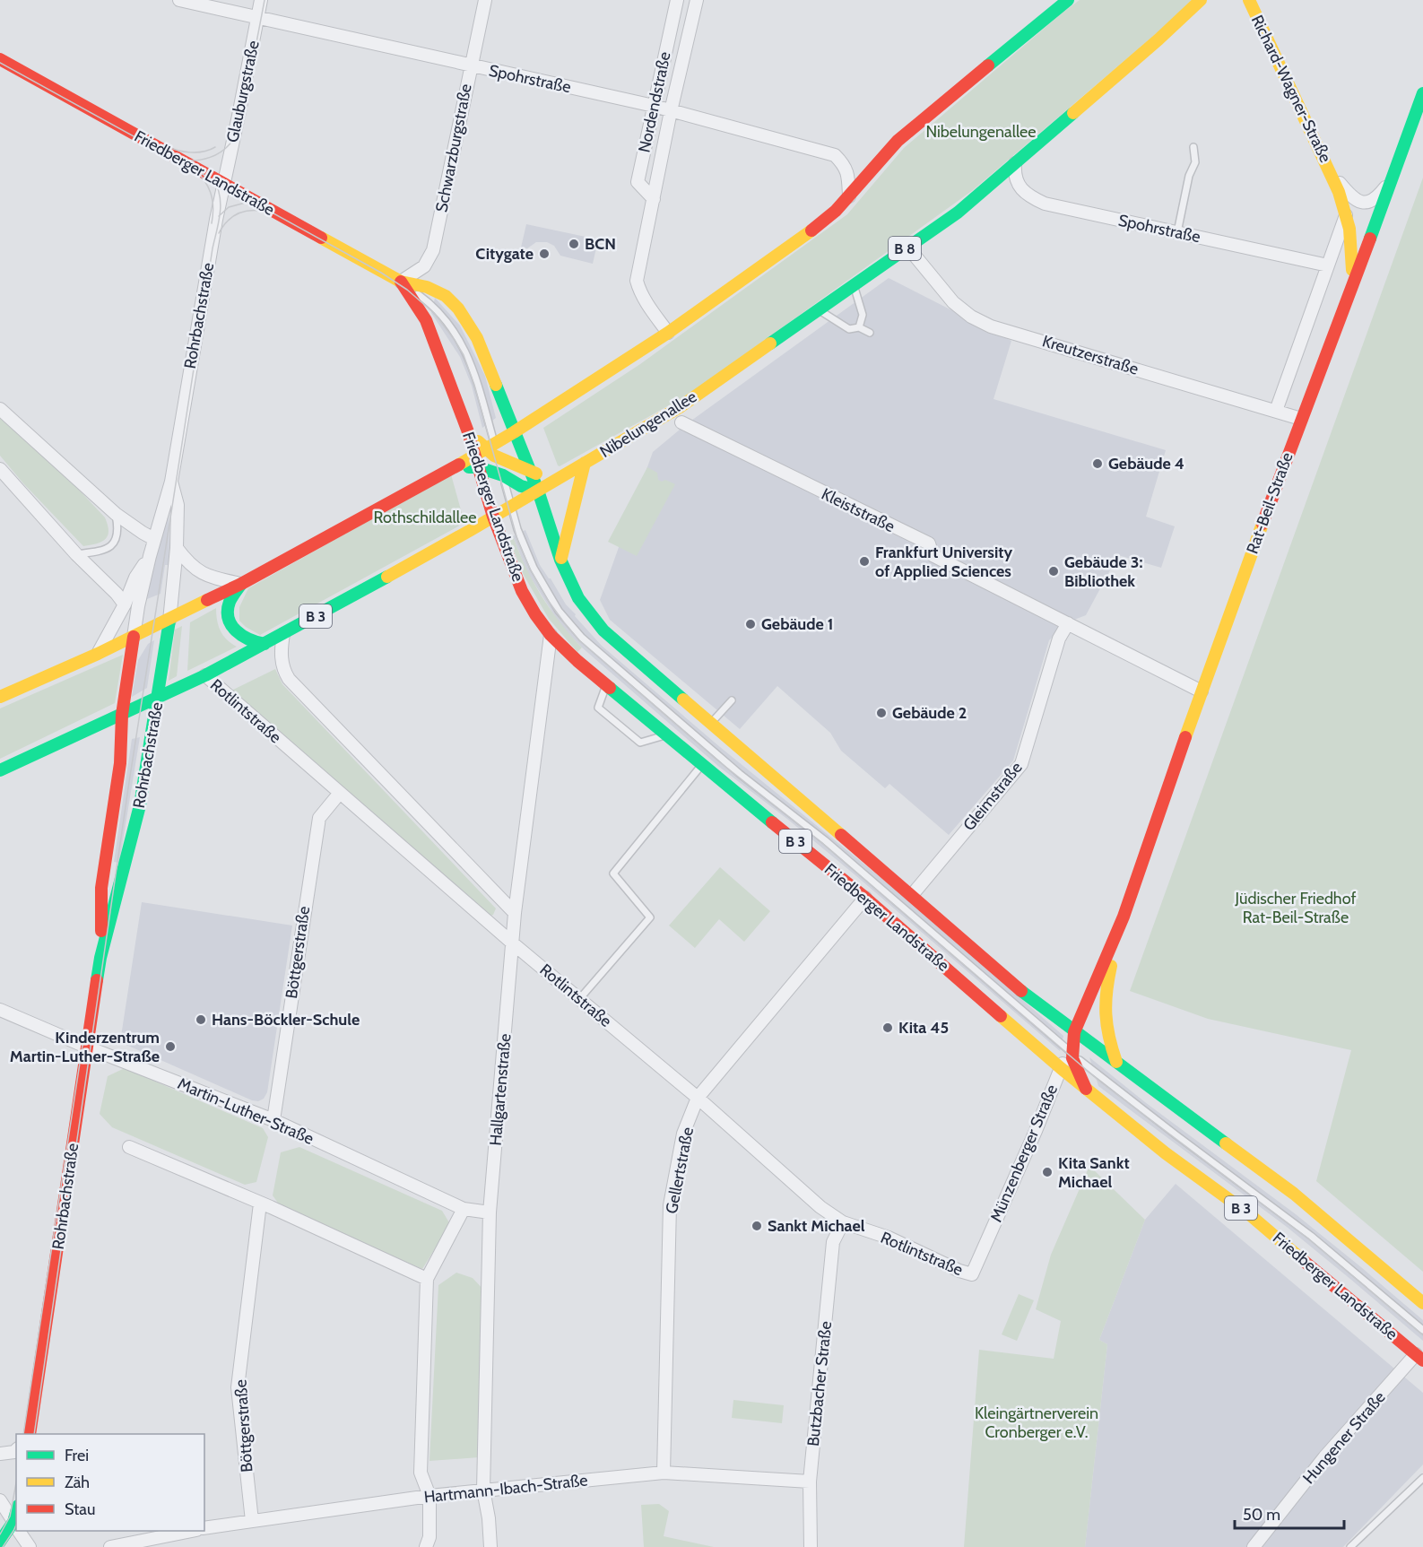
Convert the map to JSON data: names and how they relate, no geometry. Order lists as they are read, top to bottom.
{
  "streets": {
    "main road": [
      "Richard-Wagner-Straße",
      "Friedberger Landstraße",
      "B 8",
      "Rohrbachstraße",
      "Nibelungenallee",
      "Rat-Beil-Straße",
      "B 3"
    ],
    "street": [
      "Spohrstraße",
      "Glauburgstraße",
      "Nordendstraße",
      "Schwarzburgstraße",
      "Kreutzerstraße",
      "Kleiststraße",
      "Rotlintstraße",
      "Gleimstraße",
      "Böttgerstraße",
      "Hallgartenstraße",
      "Martin-Luther-Straße",
      "Münzenberger Straße",
      "Gellertstraße",
      "Butzbacher Straße",
      "Hungener Straße",
      "Hartmann-Ibach-Straße"
    ]
  },
  "crossings": [
    ["Spohrstraße", "Glauburgstraße"],
    ["Spohrstraße", "Nordendstraße"],
    ["Spohrstraße", "Schwarzburgstraße"],
    ["Spohrstraße", "Nibelungenallee"],
    ["Richard-Wagner-Straße", "Rat-Beil-Straße"],
    ["Glauburgstraße", "Friedberger Landstraße"],
    ["Glauburgstraße", "Rohrbachstraße"],
    ["Schwarzburgstraße", "Friedberger Landstraße"],
    ["Friedberger Landstraße", "B 8"],
    ["Friedberger Landstraße", "Rohrbachstraße"],
    ["Friedberger Landstraße", "Nibelungenallee"],
    ["Friedberger Landstraße", "Rat-Beil-Straße"],
    ["Friedberger Landstraße", "Gleimstraße"],
    ["Friedberger Landstraße", "Hallgartenstraße"],
    ["Friedberger Landstraße", "Münzenberger Straße"],
    ["Friedberger Landstraße", "Gellertstraße"],
    ["Friedberger Landstraße", "Hungener Straße"],
    ["B 8", "Nibelungenallee"],
    ["B 8", "B 3"],
    ["Rohrbachstraße", "B 3"],
    ["Rohrbachstraße", "Martin-Luther-Straße"],
    ["Kreutzerstraße", "Nibelungenallee"],
    ["Kreutzerstraße", "Rat-Beil-Straße"],
    ["Rat-Beil-Straße", "Kleiststraße"],
    ["Rat-Beil-Straße", "Münzenberger Straße"],
    ["Kleiststraße", "Gleimstraße"],
    ["B 3", "Rotlintstraße"],
    ["Rotlintstraße", "Böttgerstraße"],
    ["Rotlintstraße", "Hallgartenstraße"],
    ["Rotlintstraße", "Münzenberger Straße"],
    ["Rotlintstraße", "Gellertstraße"],
    ["Rotlintstraße", "Butzbacher Straße"],
    ["Böttgerstraße", "Martin-Luther-Straße"],
    ["Böttgerstraße", "Hartmann-Ibach-Straße"],
    ["Hallgartenstraße", "Martin-Luther-Straße"],
    ["Hallgartenstraße", "Hartmann-Ibach-Straße"],
    ["Gellertstraße", "Hartmann-Ibach-Straße"],
    ["Butzbacher Straße", "Hartmann-Ibach-Straße"]
  ],
  "parks": [
    "Nibelungenallee",
    "Rothschildallee",
    "Jüdischer Friedhof Rat-Beil-Straße",
    "Kleingärtnerverein Cronberger e.V."
  ],
  "places": [
    "BCN",
    "Citygate",
    "Gebäude 4",
    "Frankfurt University of Applied Sciences",
    "Gebäude 3: Bibliothek",
    "Gebäude 1",
    "Gebäude 2",
    "Hans-Böckler-Schule",
    "Kita 45",
    "Kinderzentrum Martin-Luther-Straße",
    "Kita Sankt Michael",
    "Sankt Michael"
  ],
  "legend": ["Frei", "Zäh", "Stau"],
  "scale_bar": "50 m"
}
